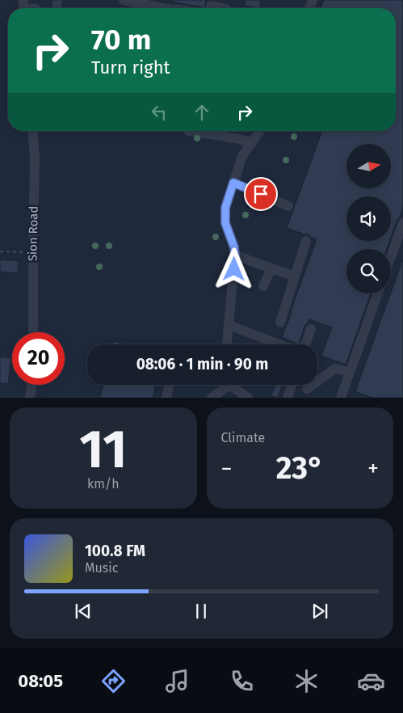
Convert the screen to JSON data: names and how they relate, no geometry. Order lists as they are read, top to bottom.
{
  "streets": {
    "street": ["Sion Road"]
  },
  "north": "right",
  "page": {
    "turn": ["70 m", "Turn right"],
    "limit": "20",
    "trip": "08:06 · 1 min · 90 m",
    "tile": [
      ["11", "km/h"],
      "Climate"
    ],
    "heat": ["−", "23°", "+"],
    "song": ["100.8 FM", "Music"],
    "tabs": "08:05"
  }
}
